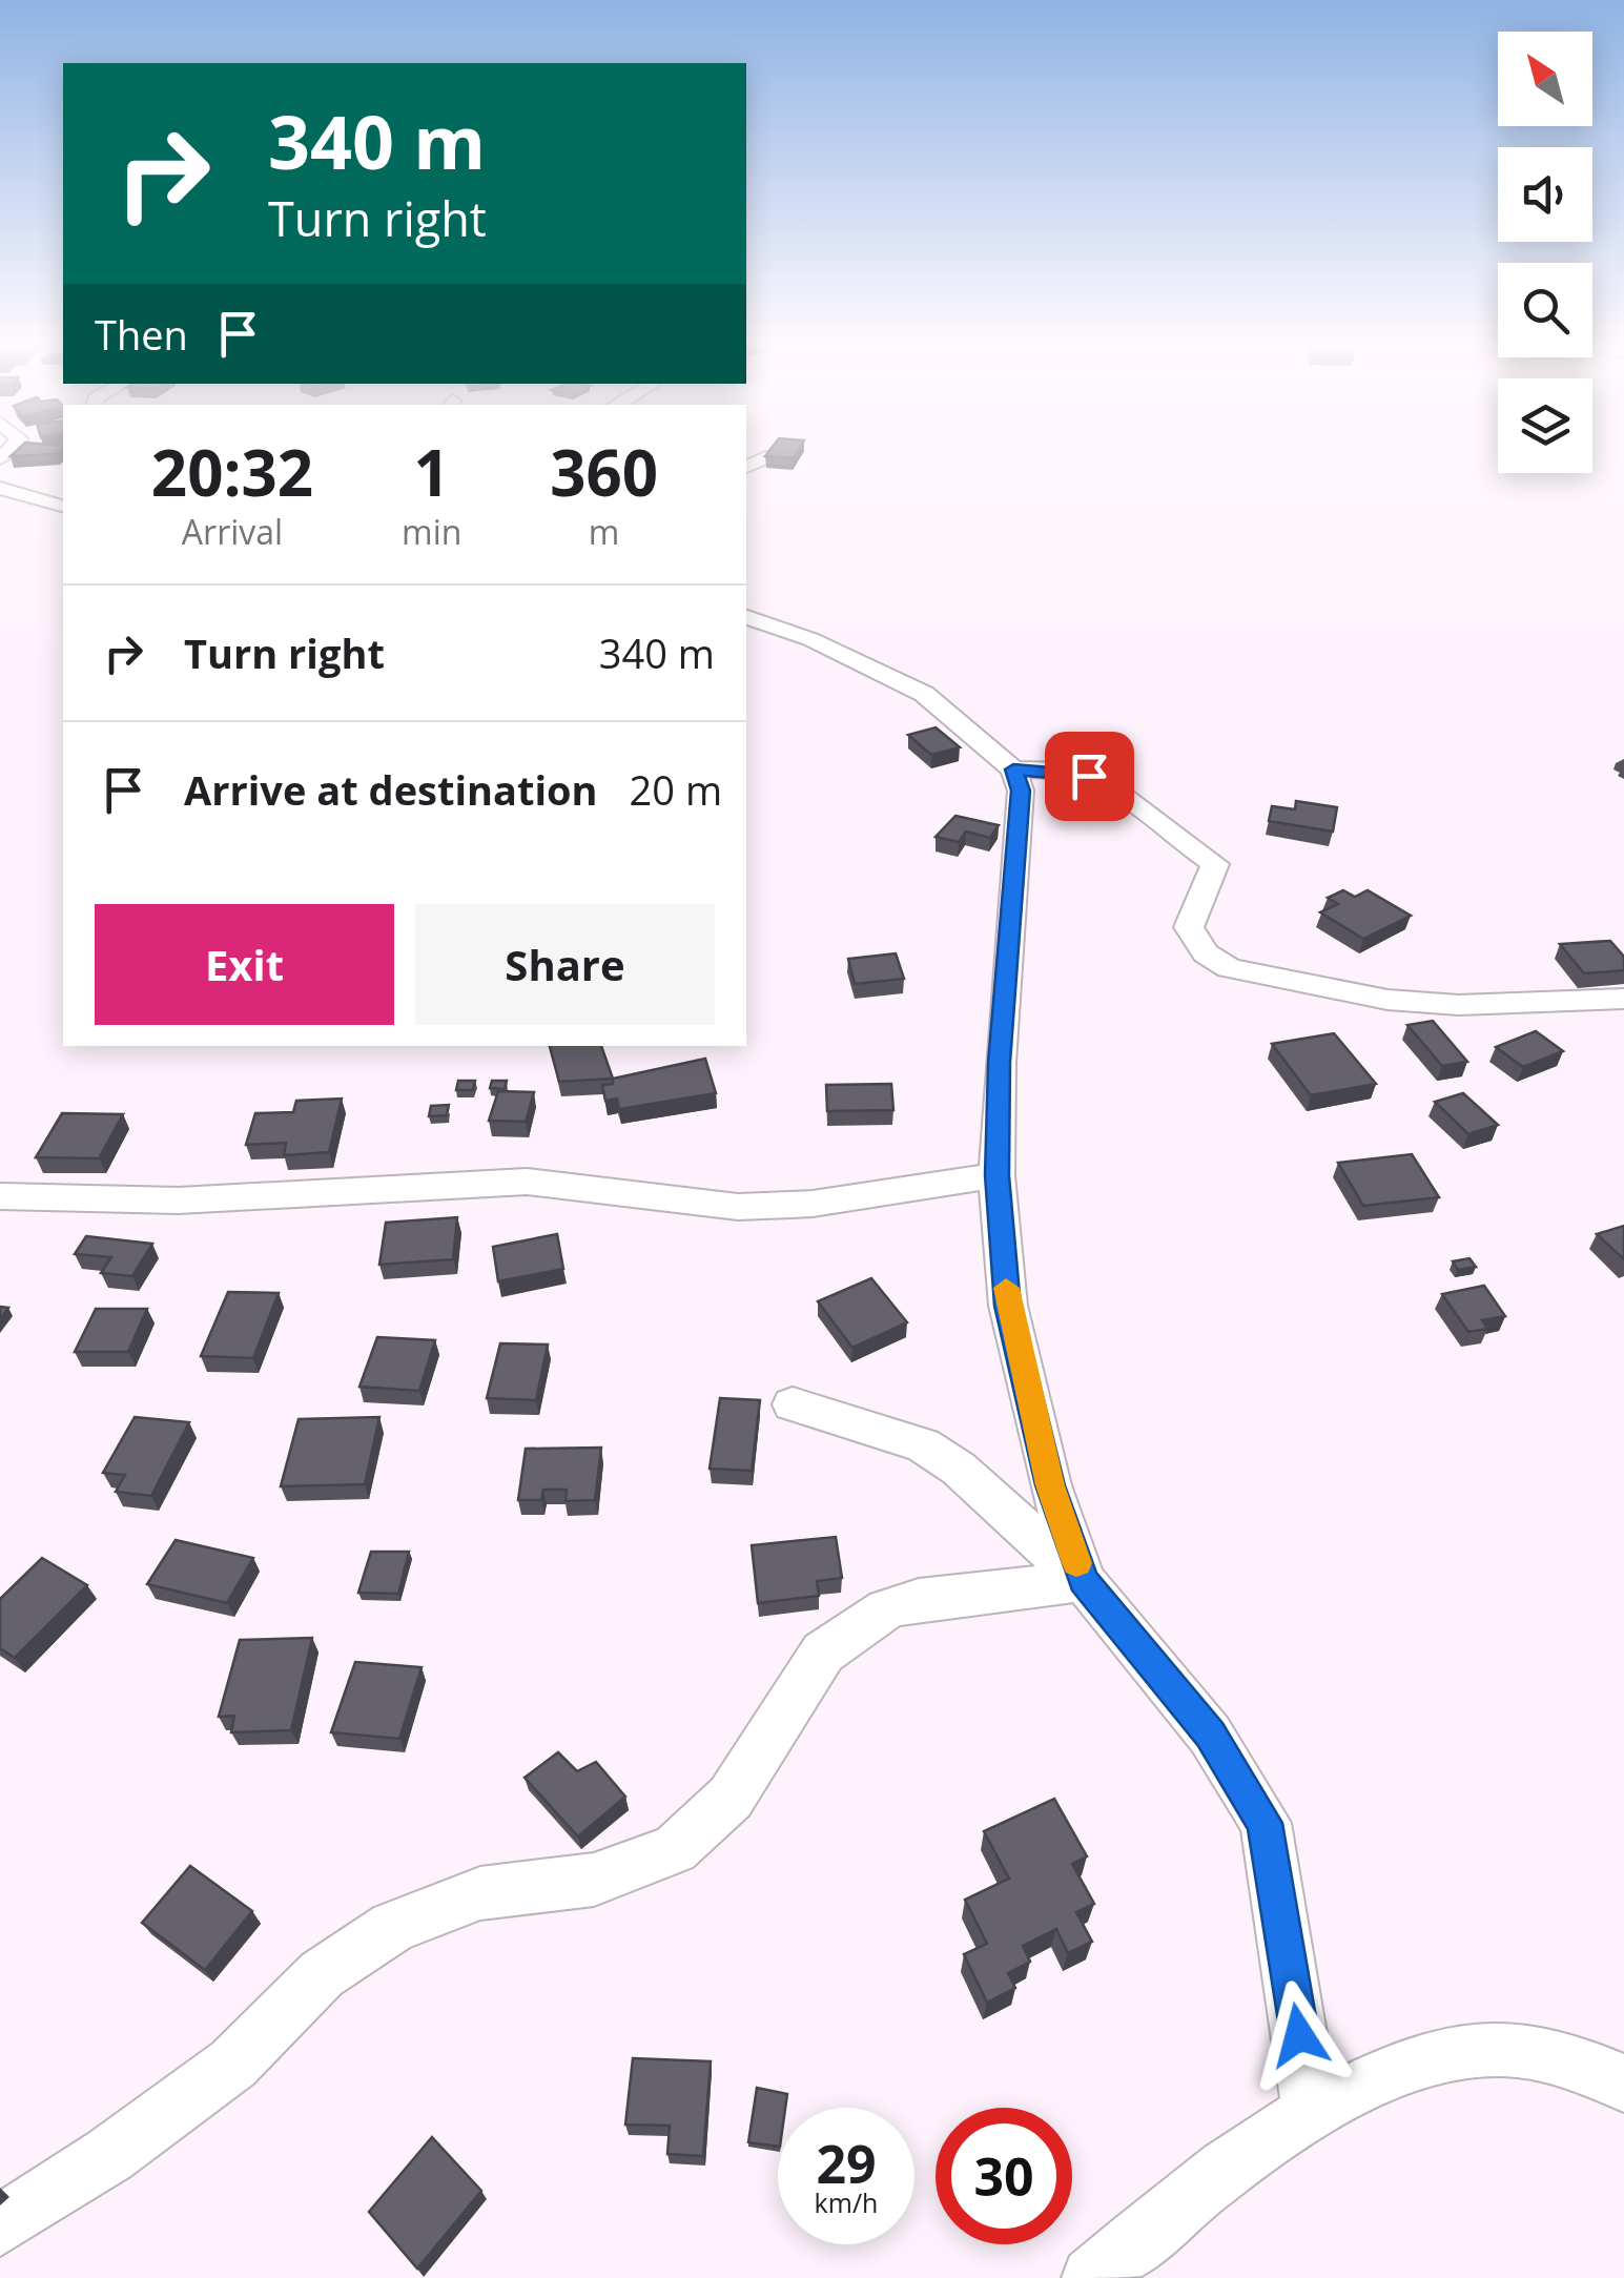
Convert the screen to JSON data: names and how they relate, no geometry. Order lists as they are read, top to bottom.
{
  "north": "top left",
  "page": {
    "turn": ["340 m", "Turn right"],
    "then": "Then",
    "eta": [
      "20:32",
      "Arrival",
      "1",
      "min",
      "360",
      "m"
    ],
    "list": [
      {
        "name": "Turn right",
        "value": "340 m"
      },
      {
        "name": "Arrive at destination",
        "value": "20 m"
      }
    ],
    "buttons": ["Exit", "Share"],
    "speed": "29 km/h",
    "limit": "30"
  }
}
